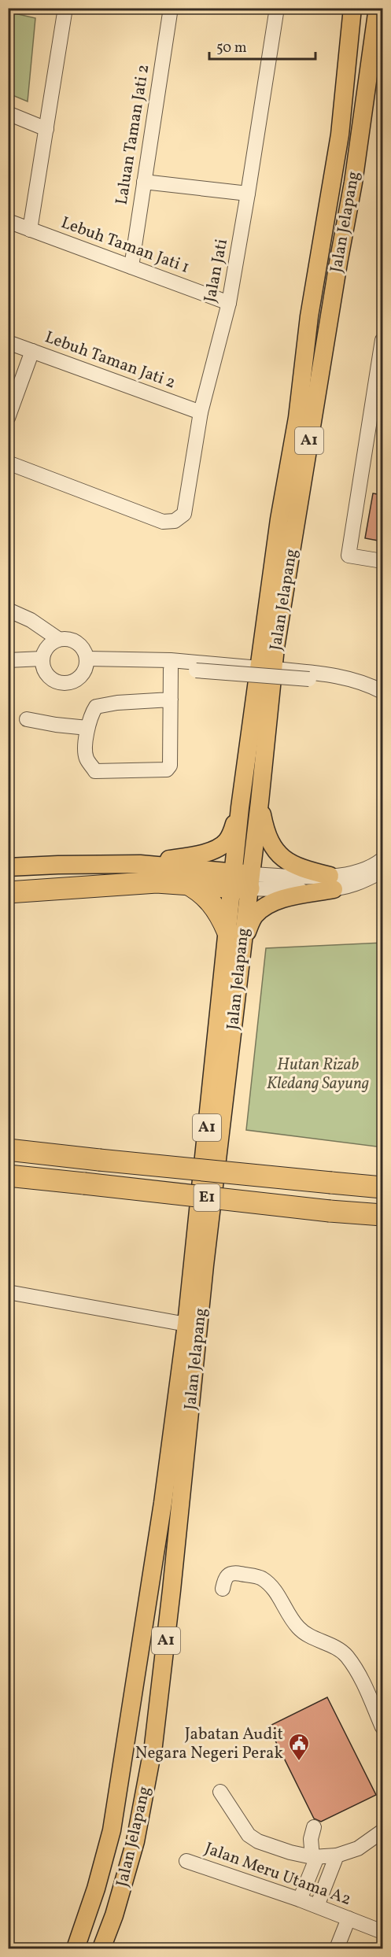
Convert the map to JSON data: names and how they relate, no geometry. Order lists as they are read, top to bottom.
{
  "streets": {
    "highway": ["E1"],
    "main road": ["Jalan Jelapang", "A1"],
    "street": [
      "Laluan Taman Jati 2",
      "Lebuh Taman Jati 1",
      "Jalan Jati",
      "Lebuh Taman Jati 2",
      "Jalan Meru Utama A2"
    ]
  },
  "crossings": [
    ["Laluan Taman Jati 2", "Lebuh Taman Jati 1"],
    ["Lebuh Taman Jati 1", "Jalan Jati"],
    ["Jalan Jati", "Lebuh Taman Jati 2"]
  ],
  "parks": ["Hutan Rizab Kledang Sayung"],
  "places": {
    "public building": ["Jabatan Audit Negara Negeri Perak"]
  },
  "scale_bar": "50 m"
}
